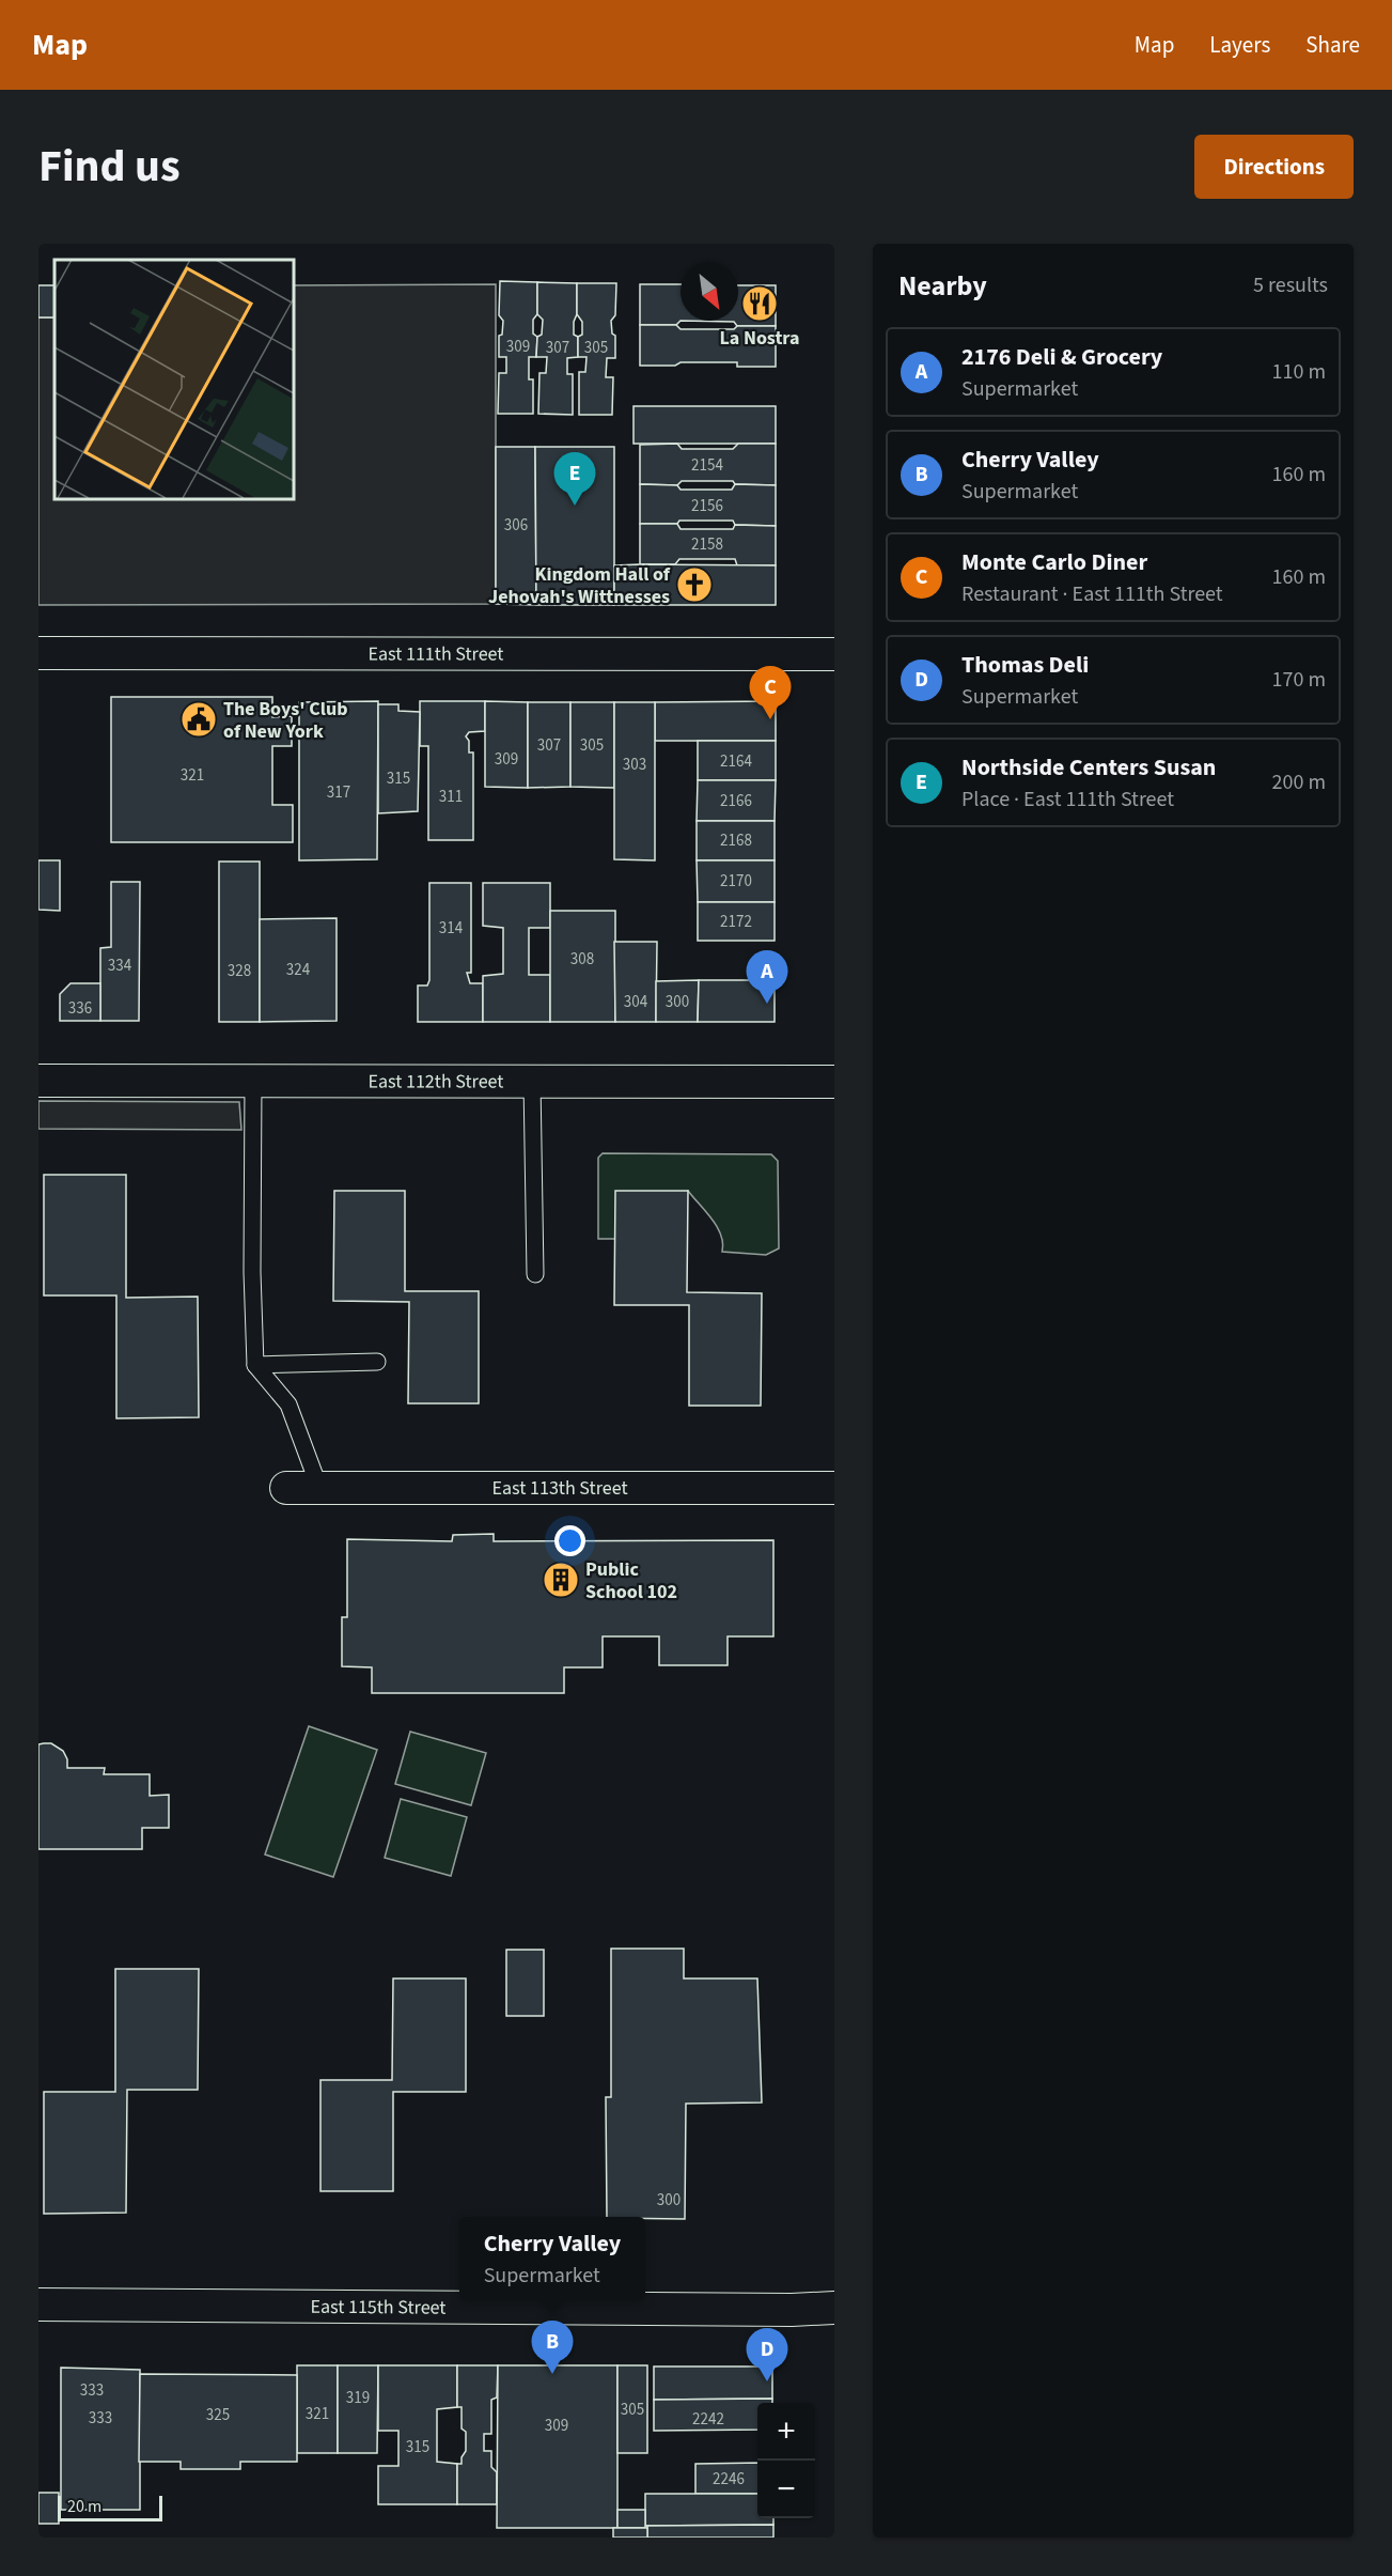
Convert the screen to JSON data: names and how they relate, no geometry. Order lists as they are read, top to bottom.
{
  "streets": {
    "street": [
      "East 111th Street",
      "East 112th Street",
      "East 113th Street",
      "East 115th Street"
    ]
  },
  "places": {
    "restaurant": ["La Nostra"],
    "church": ["Kingdom Hall of Jehovah's Wittnesses"],
    "public building": ["The Boys' Club of New York"],
    "building": ["Public School 102"]
  },
  "house_numbers": [
    "309",
    "307",
    "305",
    "2154",
    "2156",
    "306",
    "2158",
    "307",
    "305",
    "309",
    "2164",
    "303",
    "321",
    "315",
    "317",
    "311",
    "2166",
    "2168",
    "2170",
    "2172",
    "314",
    "308",
    "334",
    "324",
    "328",
    "304",
    "300",
    "336",
    "300",
    "333",
    "319",
    "305",
    "321",
    "325",
    "333",
    "2242",
    "309",
    "315",
    "2246"
  ],
  "scale_bar": "20 m",
  "north": "bottom right",
  "page": {
    "header": "Map",
    "nav": ["Map", "Layers", "Share"],
    "title": "Find us",
    "buttons": "Directions",
    "heading": ["Nearby", "5 results"],
    "list": [
      {
        "mark": "A",
        "name": "2176 Deli & Grocery",
        "note": "Supermarket",
        "value": "110 m"
      },
      {
        "mark": "B",
        "name": "Cherry Valley",
        "note": "Supermarket",
        "value": "160 m"
      },
      {
        "mark": "C",
        "name": "Monte Carlo Diner",
        "note": "Restaurant · East 111th Street",
        "value": "160 m"
      },
      {
        "mark": "D",
        "name": "Thomas Deli",
        "note": "Supermarket",
        "value": "170 m"
      },
      {
        "mark": "E",
        "name": "Northside Centers Susan",
        "note": "Place · East 111th Street",
        "value": "200 m"
      }
    ],
    "pins": [
      "E",
      "C",
      "A",
      "B",
      "D"
    ],
    "popup": ["Cherry Valley", "Supermarket"],
    "map_buttons": ["+", "−"],
    "scale": "20 m"
  }
}
